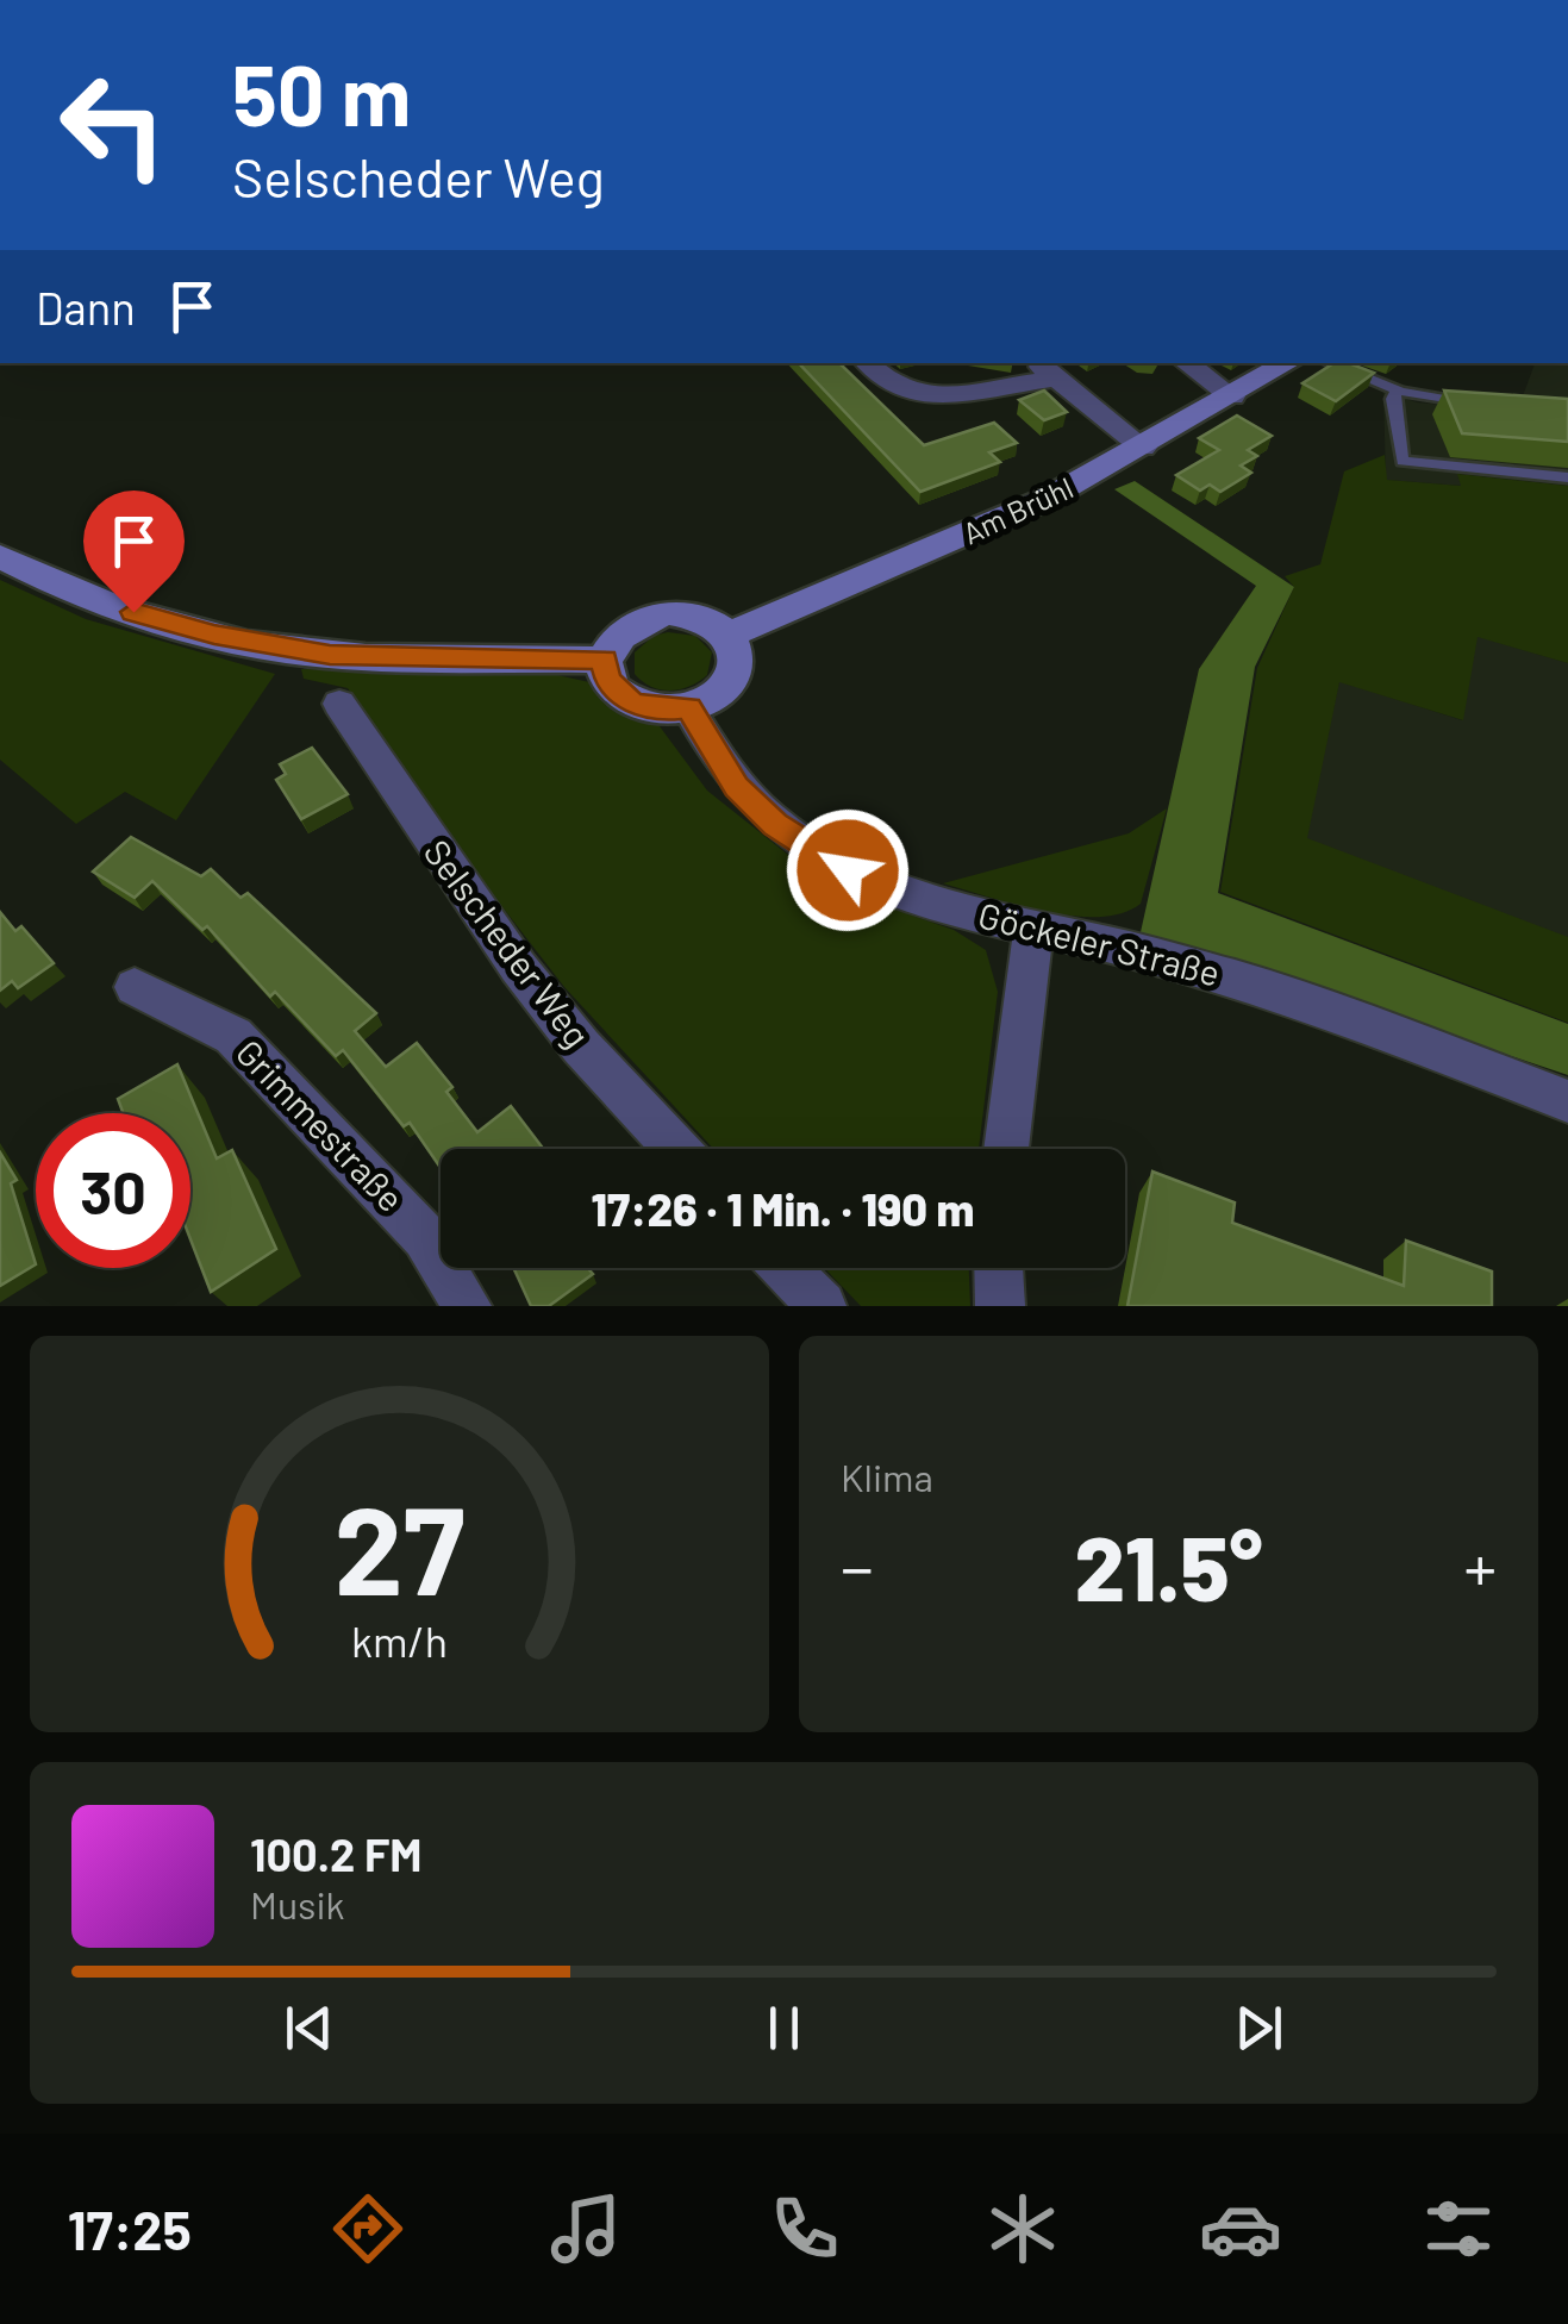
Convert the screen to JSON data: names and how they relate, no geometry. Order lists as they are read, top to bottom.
{
  "streets": {
    "street": [
      "Am Brühl",
      "Selscheder Weg",
      "Göckeler Straße",
      "Grimmestraße"
    ]
  },
  "crossings": [
    ["Am Brühl", "Göckeler Straße"]
  ],
  "page": {
    "turn": ["50 m", "Selscheder Weg"],
    "then": "Dann",
    "limit": "30",
    "trip": "17:26 · 1 Min. · 190 m",
    "tile": "Klima",
    "heat": ["−", "21.5°", "+"],
    "song": ["100.2 FM", "Musik"],
    "tabs": "17:25",
    "gauge": ["27", "km/h"]
  }
}
